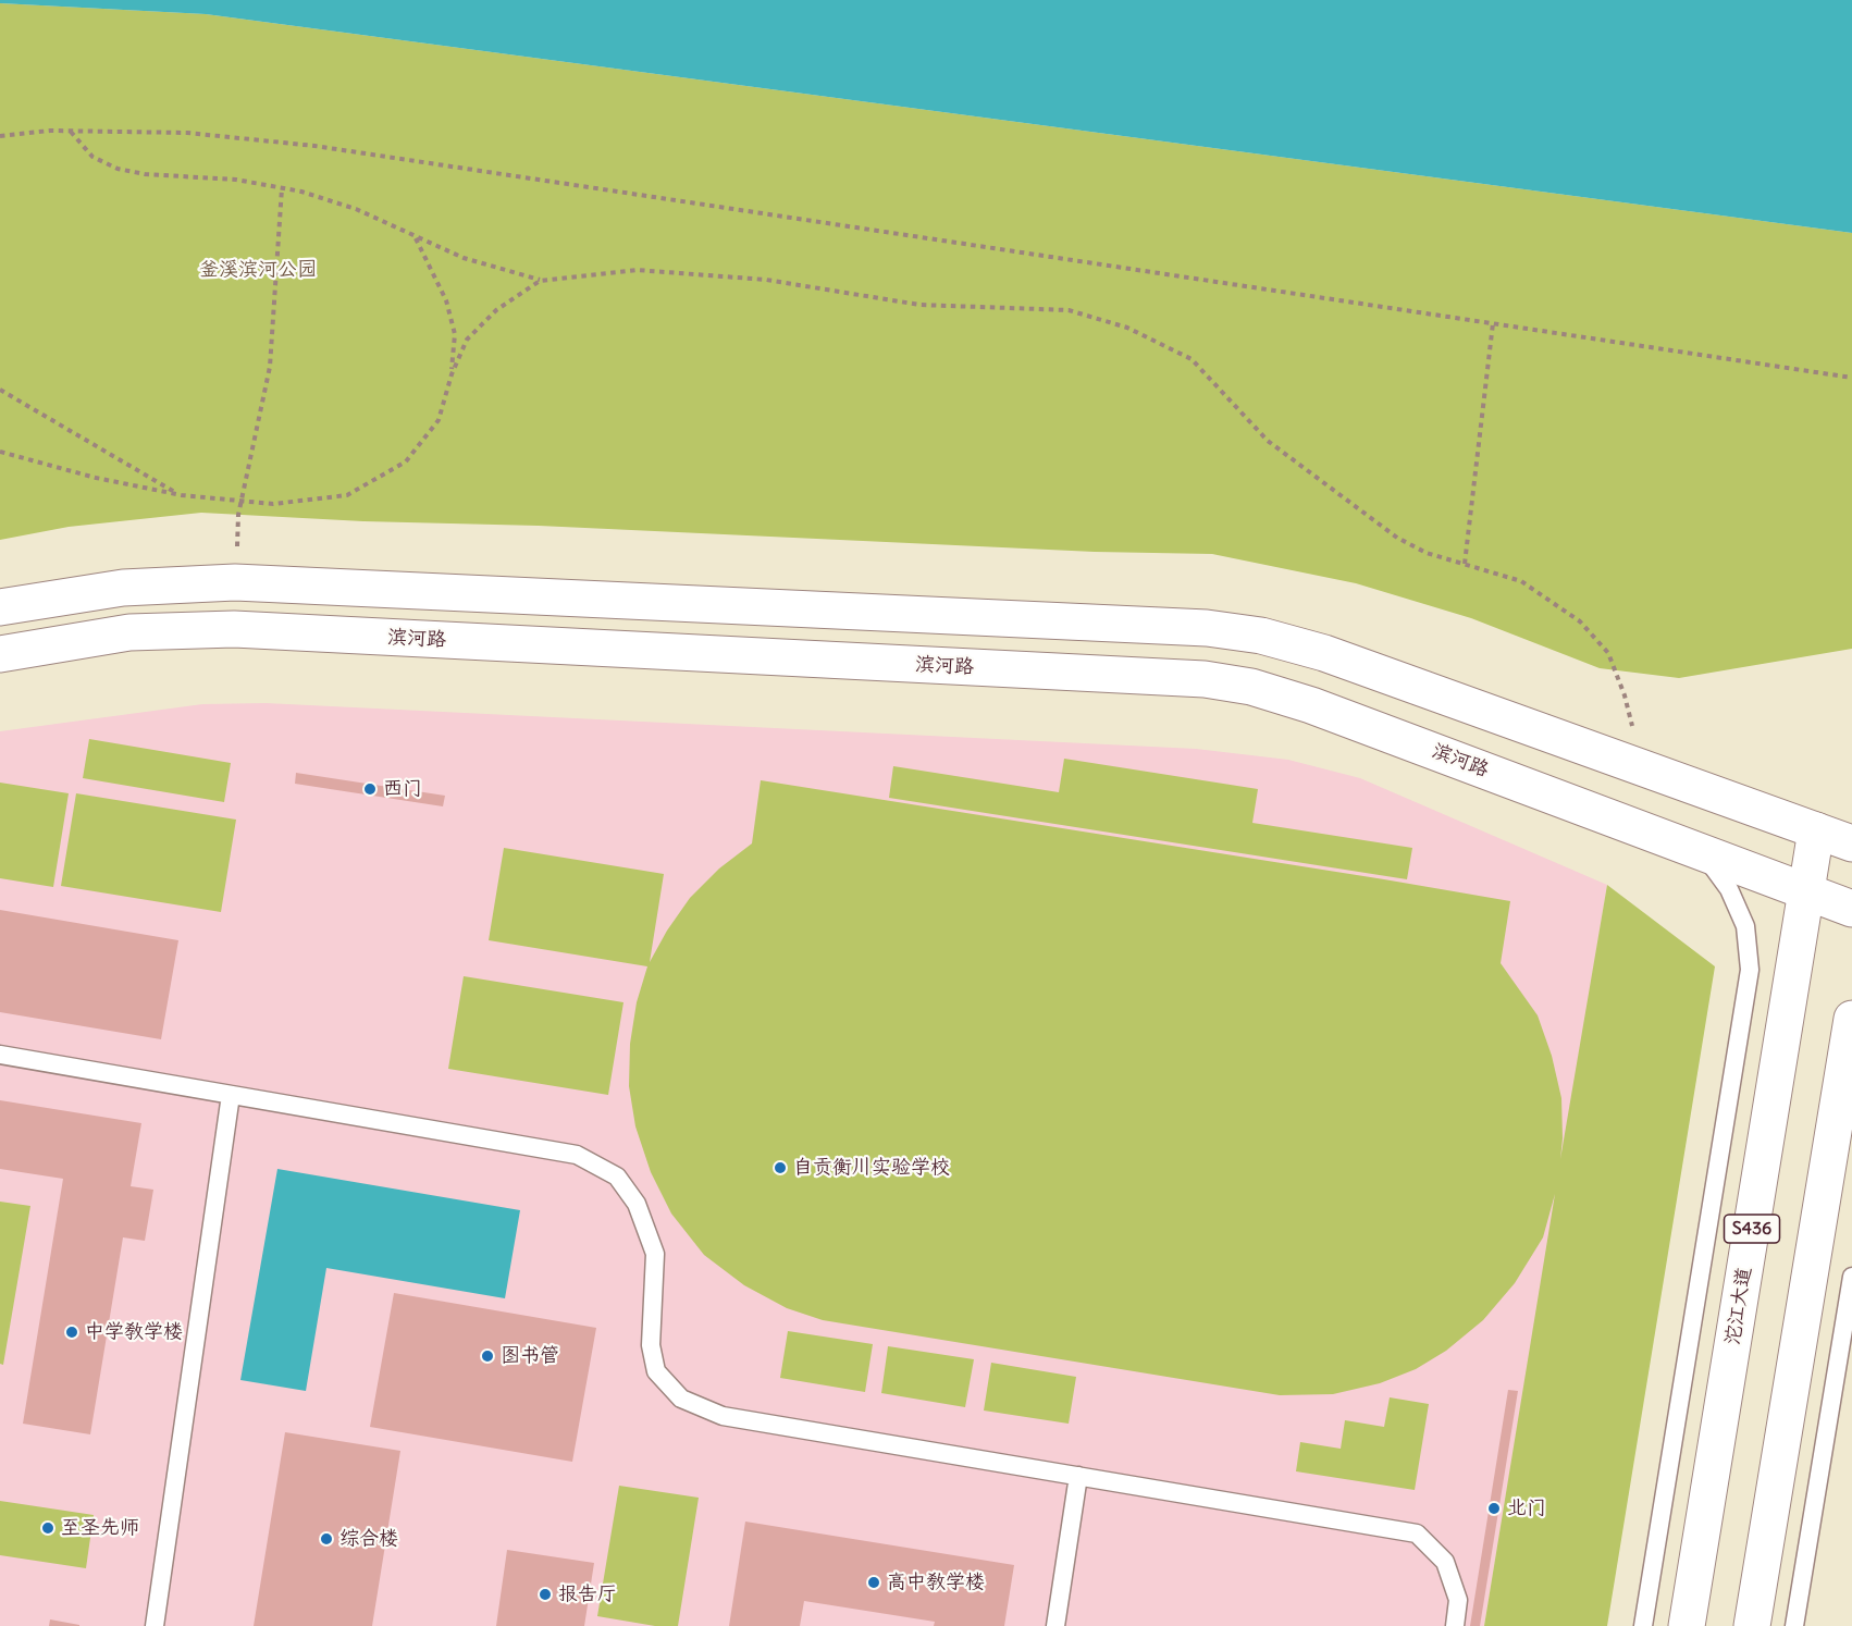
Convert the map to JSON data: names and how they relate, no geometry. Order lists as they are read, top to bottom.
{
  "streets": {
    "main road": ["滨河路", "S436", "沱江大道"]
  },
  "crossings": [
    ["滨河路", "沱江大道"]
  ],
  "parks": ["釜溪滨河公园"],
  "places": [
    "西门",
    "自贡衡川实验学校",
    "中学教学楼",
    "图书管",
    "北门",
    "至圣先师",
    "综合楼",
    "高中教学楼",
    "报告厅"
  ]
}
